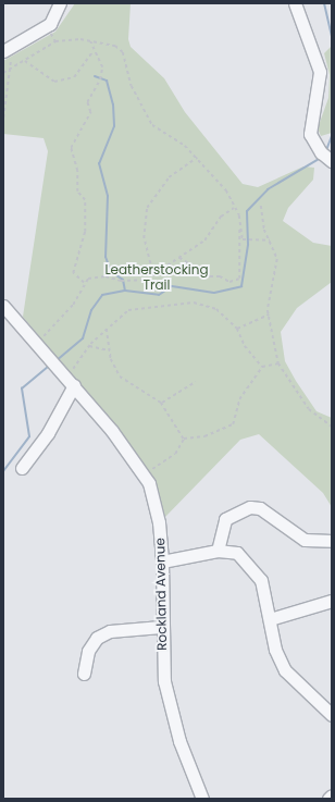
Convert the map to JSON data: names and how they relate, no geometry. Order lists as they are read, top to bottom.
{
  "streets": {
    "street": ["Rockland Avenue"]
  },
  "parks": ["Leatherstocking Trail"]
}
